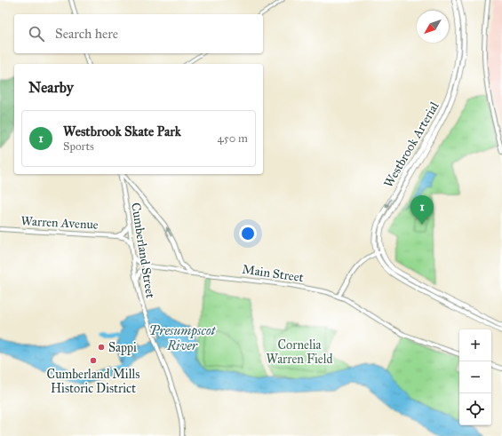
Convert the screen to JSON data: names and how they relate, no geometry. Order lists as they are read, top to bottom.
{
  "streets": {
    "highway": ["Westbrook Arterial"],
    "main road": ["Warren Avenue", "Cumberland Street", "Main Street"]
  },
  "crossings": [
    ["Warren Avenue", "Cumberland Street"]
  ],
  "water": ["Presumpscot River"],
  "parks": ["Cornelia Warren Field"],
  "places": ["Sappi", "Cumberland Mills Historic District"],
  "north": "bottom left",
  "page": {
    "search": "Search here",
    "heading": "Nearby",
    "list": [
      {
        "mark": "1",
        "name": "Westbrook Skate Park",
        "note": "Sports",
        "value": "450 m"
      }
    ],
    "pins": "1",
    "map_buttons": ["+", "−"]
  }
}
